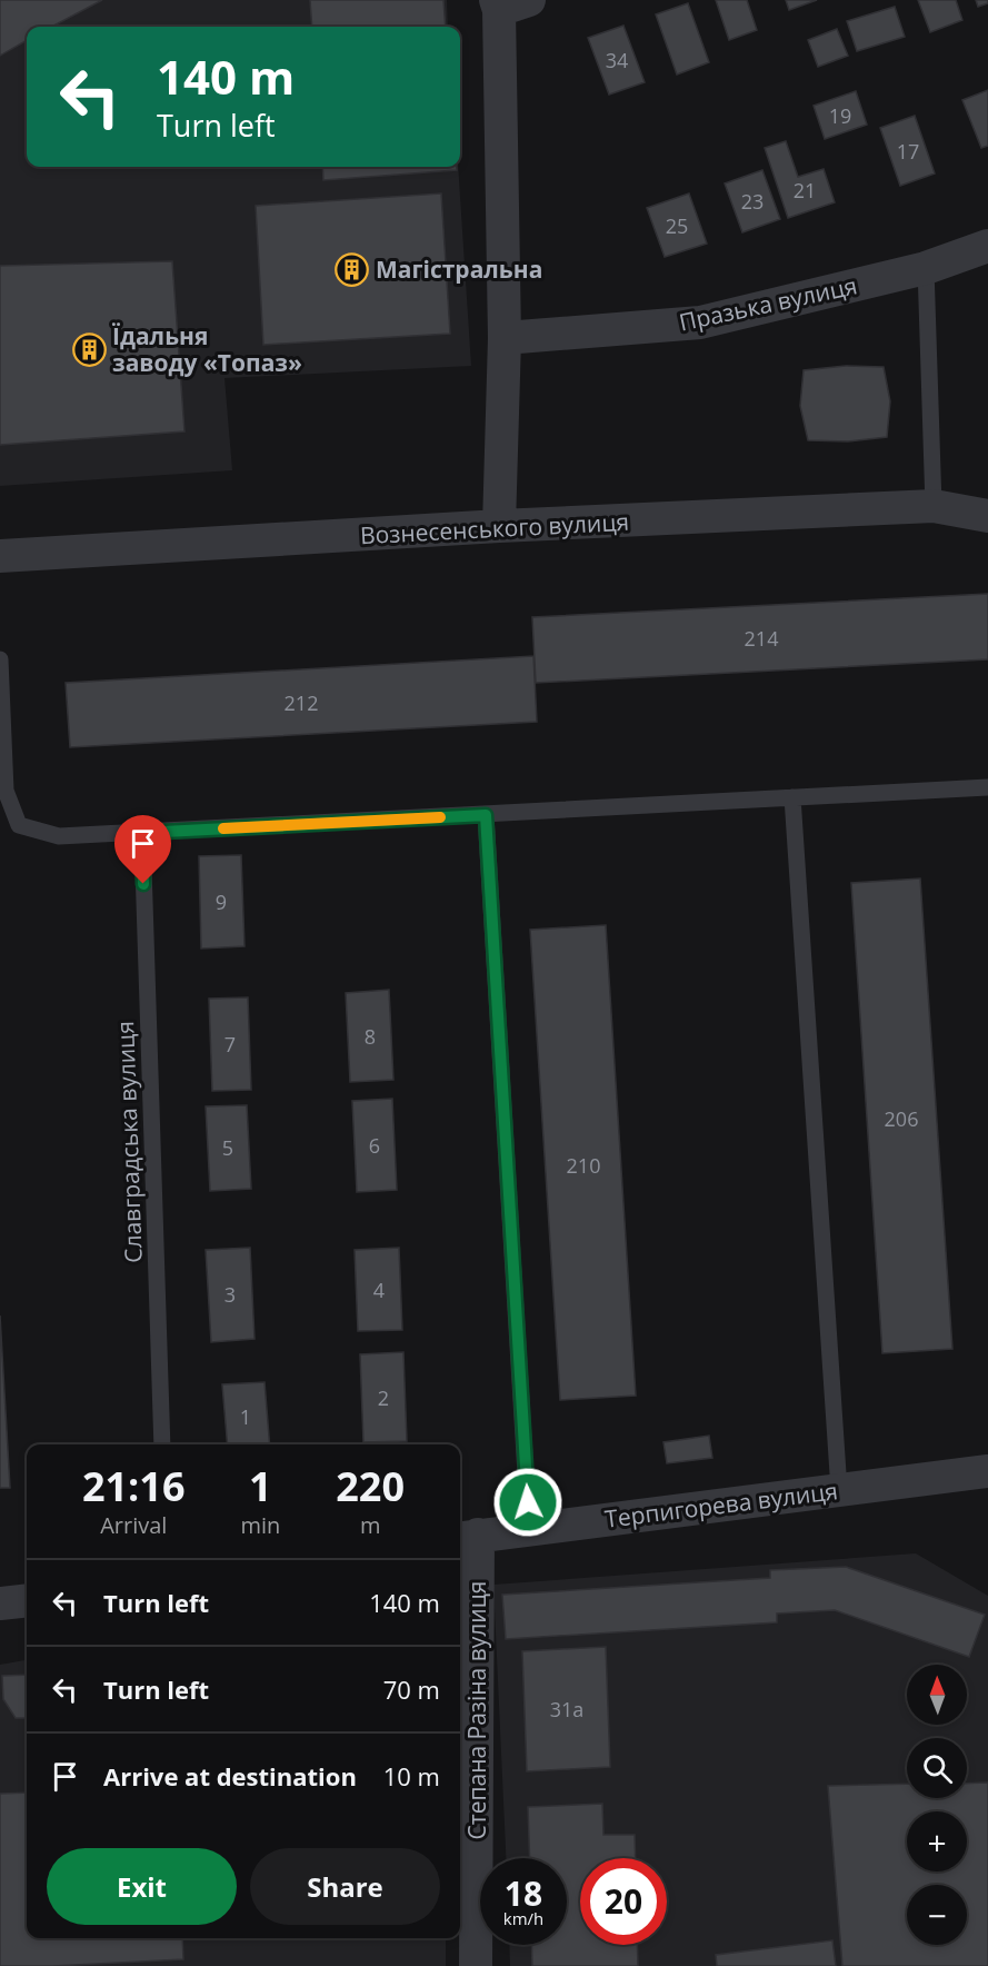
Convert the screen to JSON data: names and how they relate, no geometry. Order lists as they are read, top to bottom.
{
  "streets": {
    "street": [
      "Празька вулиця",
      "Вознесенського вулиця",
      "Терпигорева вулиця",
      "Степана Разіна вулиця"
    ],
    "lane": ["Славградська вулиця"]
  },
  "crossings": [
    ["Терпигорева вулиця", "Степана Разіна вулиця"]
  ],
  "places": {
    "building": ["Магістральна", "Їдальня заводу «Топаз»"]
  },
  "house_numbers": [
    "34",
    "19",
    "17",
    "21",
    "23",
    "25",
    "214",
    "212",
    "9",
    "8",
    "7",
    "206",
    "6",
    "5",
    "210",
    "4",
    "3",
    "2",
    "1",
    "31а"
  ],
  "north": "top",
  "page": {
    "turn": ["140 m", "Turn left"],
    "eta": [
      "21:16",
      "Arrival",
      "1",
      "min",
      "220",
      "m"
    ],
    "list": [
      {
        "name": "Turn left",
        "value": "140 m"
      },
      {
        "name": "Turn left",
        "value": "70 m"
      },
      {
        "name": "Arrive at destination",
        "value": "10 m"
      }
    ],
    "map_buttons": ["+", "−"],
    "buttons": ["Exit", "Share"],
    "speed": "18 km/h",
    "limit": "20"
  }
}
